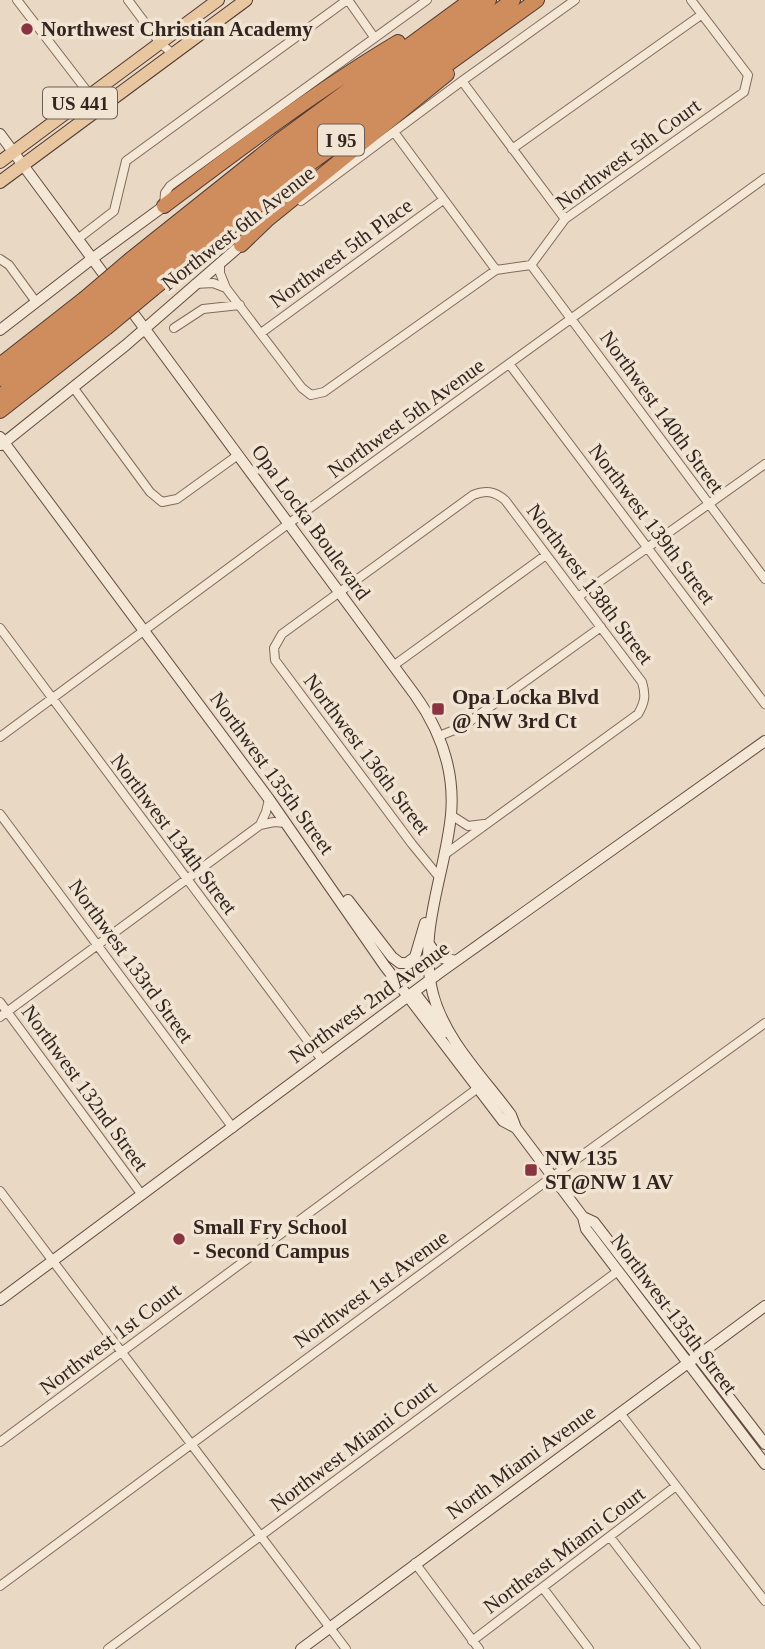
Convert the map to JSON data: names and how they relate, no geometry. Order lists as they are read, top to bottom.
{
  "streets": {
    "highway": ["I 95"],
    "main road": [
      "US 441",
      "Northwest 6th Avenue",
      "Opa Locka Boulevard",
      "Northwest 135th Street",
      "Northwest 2nd Avenue",
      "North Miami Avenue"
    ],
    "street": [
      "Northwest 5th Court",
      "Northwest 5th Place",
      "Northwest 140th Street",
      "Northwest 5th Avenue",
      "Northwest 139th Street",
      "Northwest 138th Street",
      "Northwest 136th Street",
      "Northwest 134th Street",
      "Northwest 133rd Street",
      "Northwest 132nd Street",
      "Northwest 1st Avenue",
      "Northwest 1st Court",
      "Northwest Miami Court",
      "Northeast Miami Court"
    ]
  },
  "crossings": [
    ["US 441", "Opa Locka Boulevard"],
    ["Northwest 5th Court", "Northwest 140th Street"],
    ["Northwest 6th Avenue", "Opa Locka Boulevard"],
    ["Northwest 6th Avenue", "Northwest 135th Street"],
    ["Northwest 140th Street", "Northwest 5th Avenue"],
    ["Northwest 5th Avenue", "Opa Locka Boulevard"],
    ["Northwest 5th Avenue", "Northwest 139th Street"],
    ["Northwest 5th Avenue", "Northwest 135th Street"],
    ["Northwest 5th Avenue", "Northwest 134th Street"],
    ["Opa Locka Boulevard", "Northwest 138th Street"],
    ["Opa Locka Boulevard", "Northwest 136th Street"],
    ["Opa Locka Boulevard", "Northwest 135th Street"],
    ["Opa Locka Boulevard", "Northwest 2nd Avenue"],
    ["Northwest 138th Street", "Northwest 136th Street"],
    ["Northwest 135th Street", "Northwest 2nd Avenue"],
    ["Northwest 135th Street", "Northwest 1st Avenue"],
    ["Northwest 135th Street", "Northwest 1st Court"],
    ["Northwest 135th Street", "Northwest Miami Court"],
    ["Northwest 135th Street", "North Miami Avenue"],
    ["Northwest 134th Street", "Northwest 2nd Avenue"],
    ["Northwest 133rd Street", "Northwest 2nd Avenue"],
    ["Northwest 2nd Avenue", "Northwest 132nd Street"]
  ],
  "places": {
    "other": ["Northwest Christian Academy", "Small Fry School - Second Campus"],
    "transit": ["Opa Locka Blvd @ NW 3rd Ct", "NW 135 ST@NW 1 AV"]
  }
}
